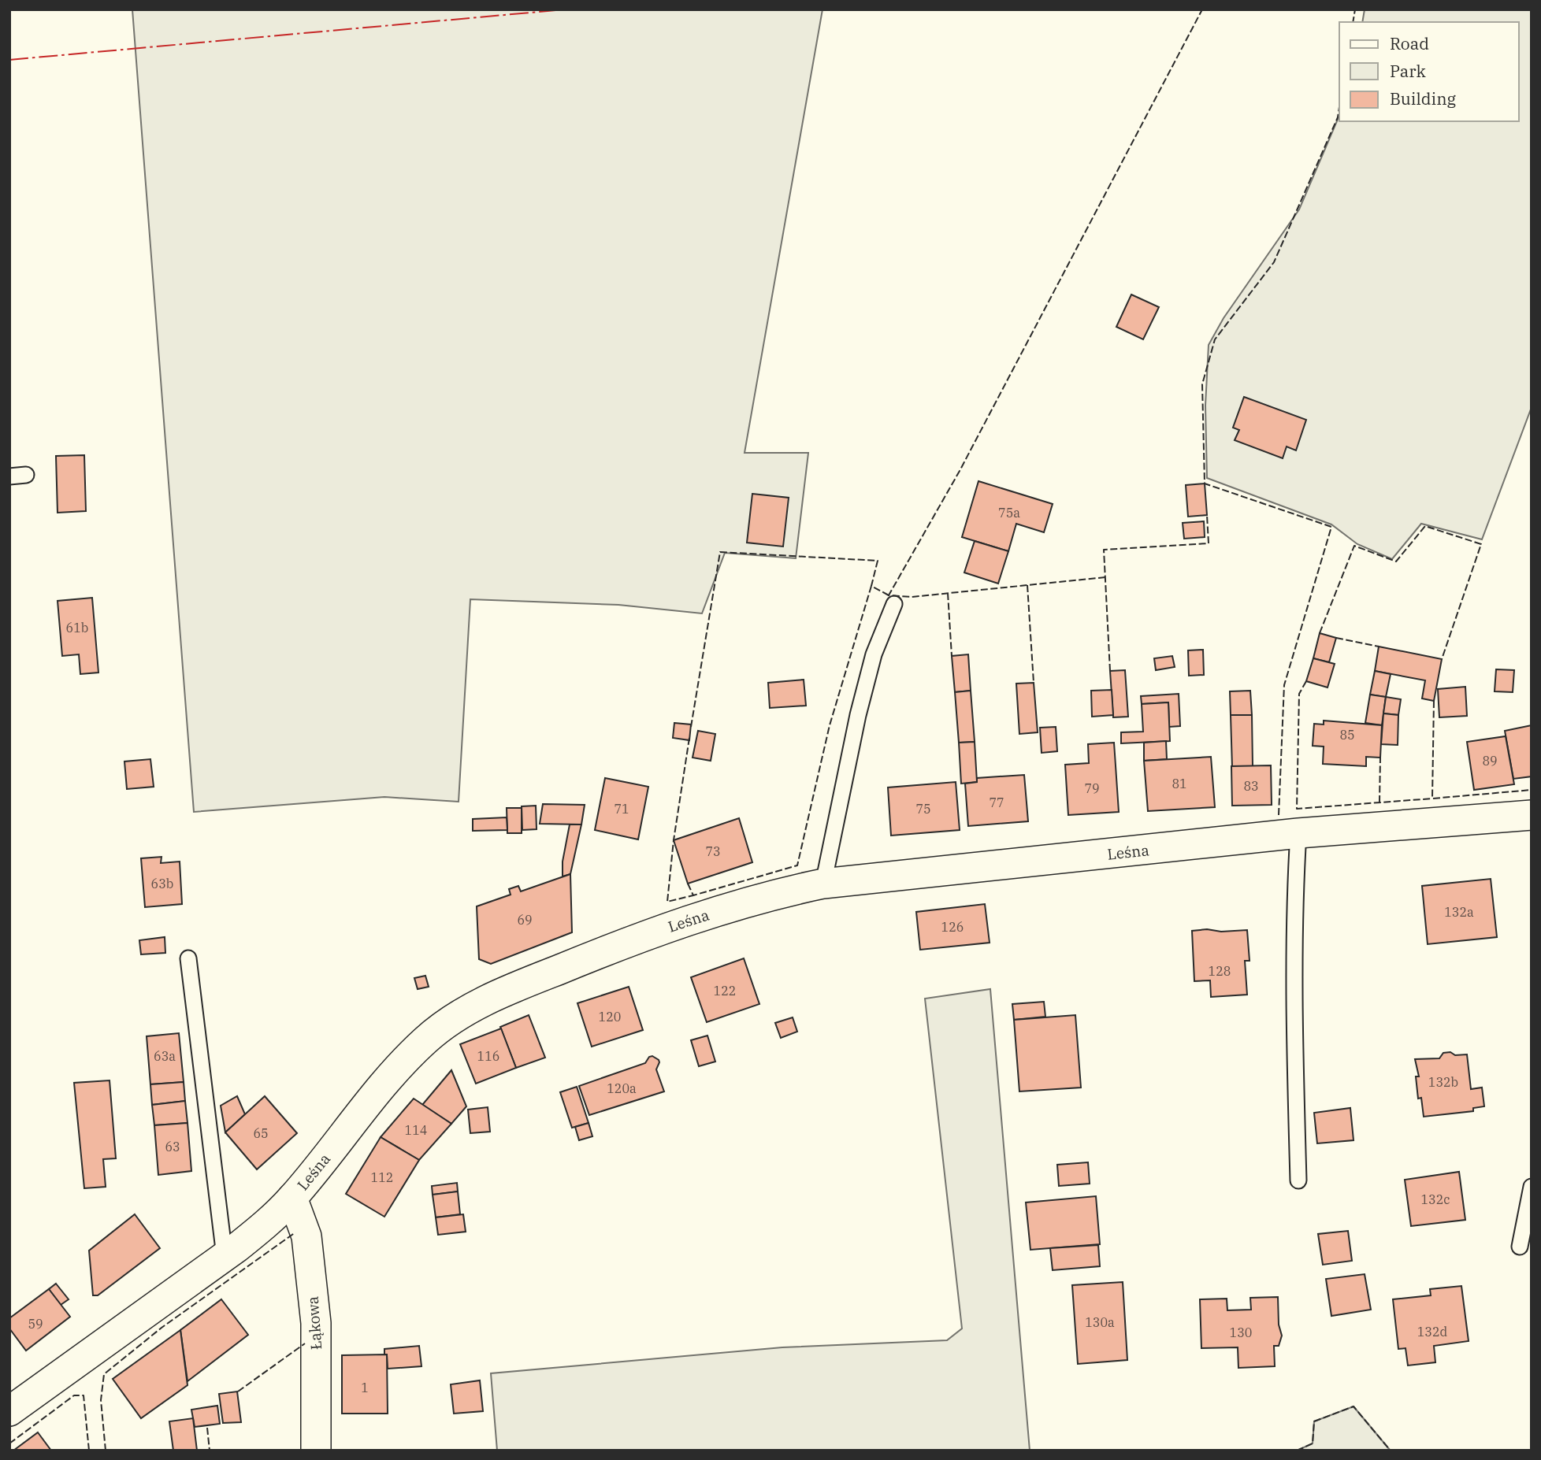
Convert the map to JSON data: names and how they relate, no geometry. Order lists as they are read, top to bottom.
{
  "streets": {
    "street": ["Leśna", "Łąkowa"]
  },
  "crossings": [
    ["Leśna", "Łąkowa"]
  ],
  "house_numbers": [
    "75a",
    "61b",
    "85",
    "89",
    "81",
    "83",
    "79",
    "77",
    "71",
    "75",
    "73",
    "63b",
    "132a",
    "69",
    "126",
    "128",
    "122",
    "120",
    "63a",
    "116",
    "132b",
    "120a",
    "114",
    "65",
    "63",
    "112",
    "132c",
    "130a",
    "59",
    "132d",
    "130",
    "1"
  ],
  "legend": ["Road", "Park", "Building"]
}
